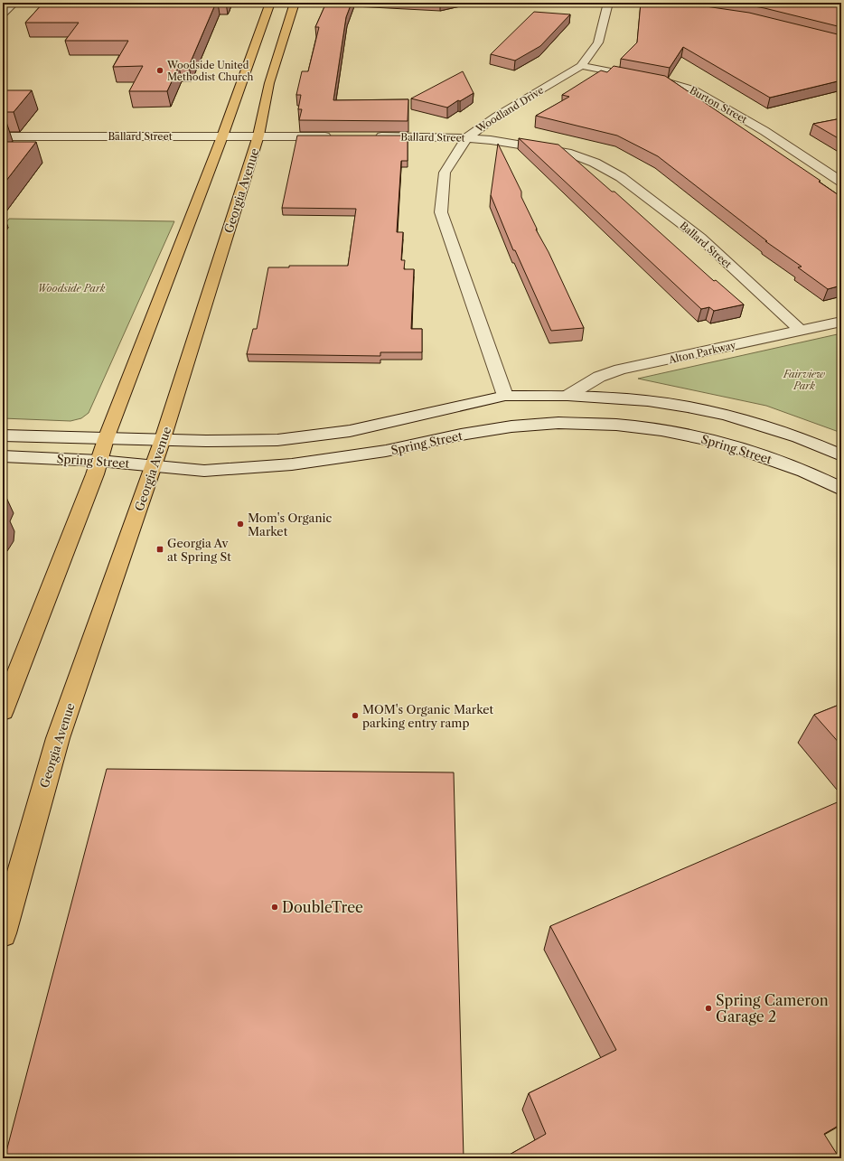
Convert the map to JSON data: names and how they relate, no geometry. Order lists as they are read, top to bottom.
{
  "streets": {
    "main road": ["Georgia Avenue"],
    "street": [
      "Burton Street",
      "Woodland Drive",
      "Ballard Street",
      "Alton Parkway",
      "Spring Street"
    ]
  },
  "crossings": [
    ["Burton Street", "Woodland Drive"],
    ["Woodland Drive", "Ballard Street"],
    ["Woodland Drive", "Spring Street"],
    ["Ballard Street", "Georgia Avenue"],
    ["Ballard Street", "Alton Parkway"],
    ["Georgia Avenue", "Spring Street"],
    ["Alton Parkway", "Spring Street"]
  ],
  "parks": ["Woodside Park", "Fairview Park"],
  "places": {
    "other": [
      "Woodside United Methodist Church",
      "Mom's Organic Market",
      "MOM's Organic Market parking entry ramp",
      "DoubleTree",
      "Spring Cameron Garage 2"
    ],
    "transit": ["Georgia Av at Spring St"]
  }
}
